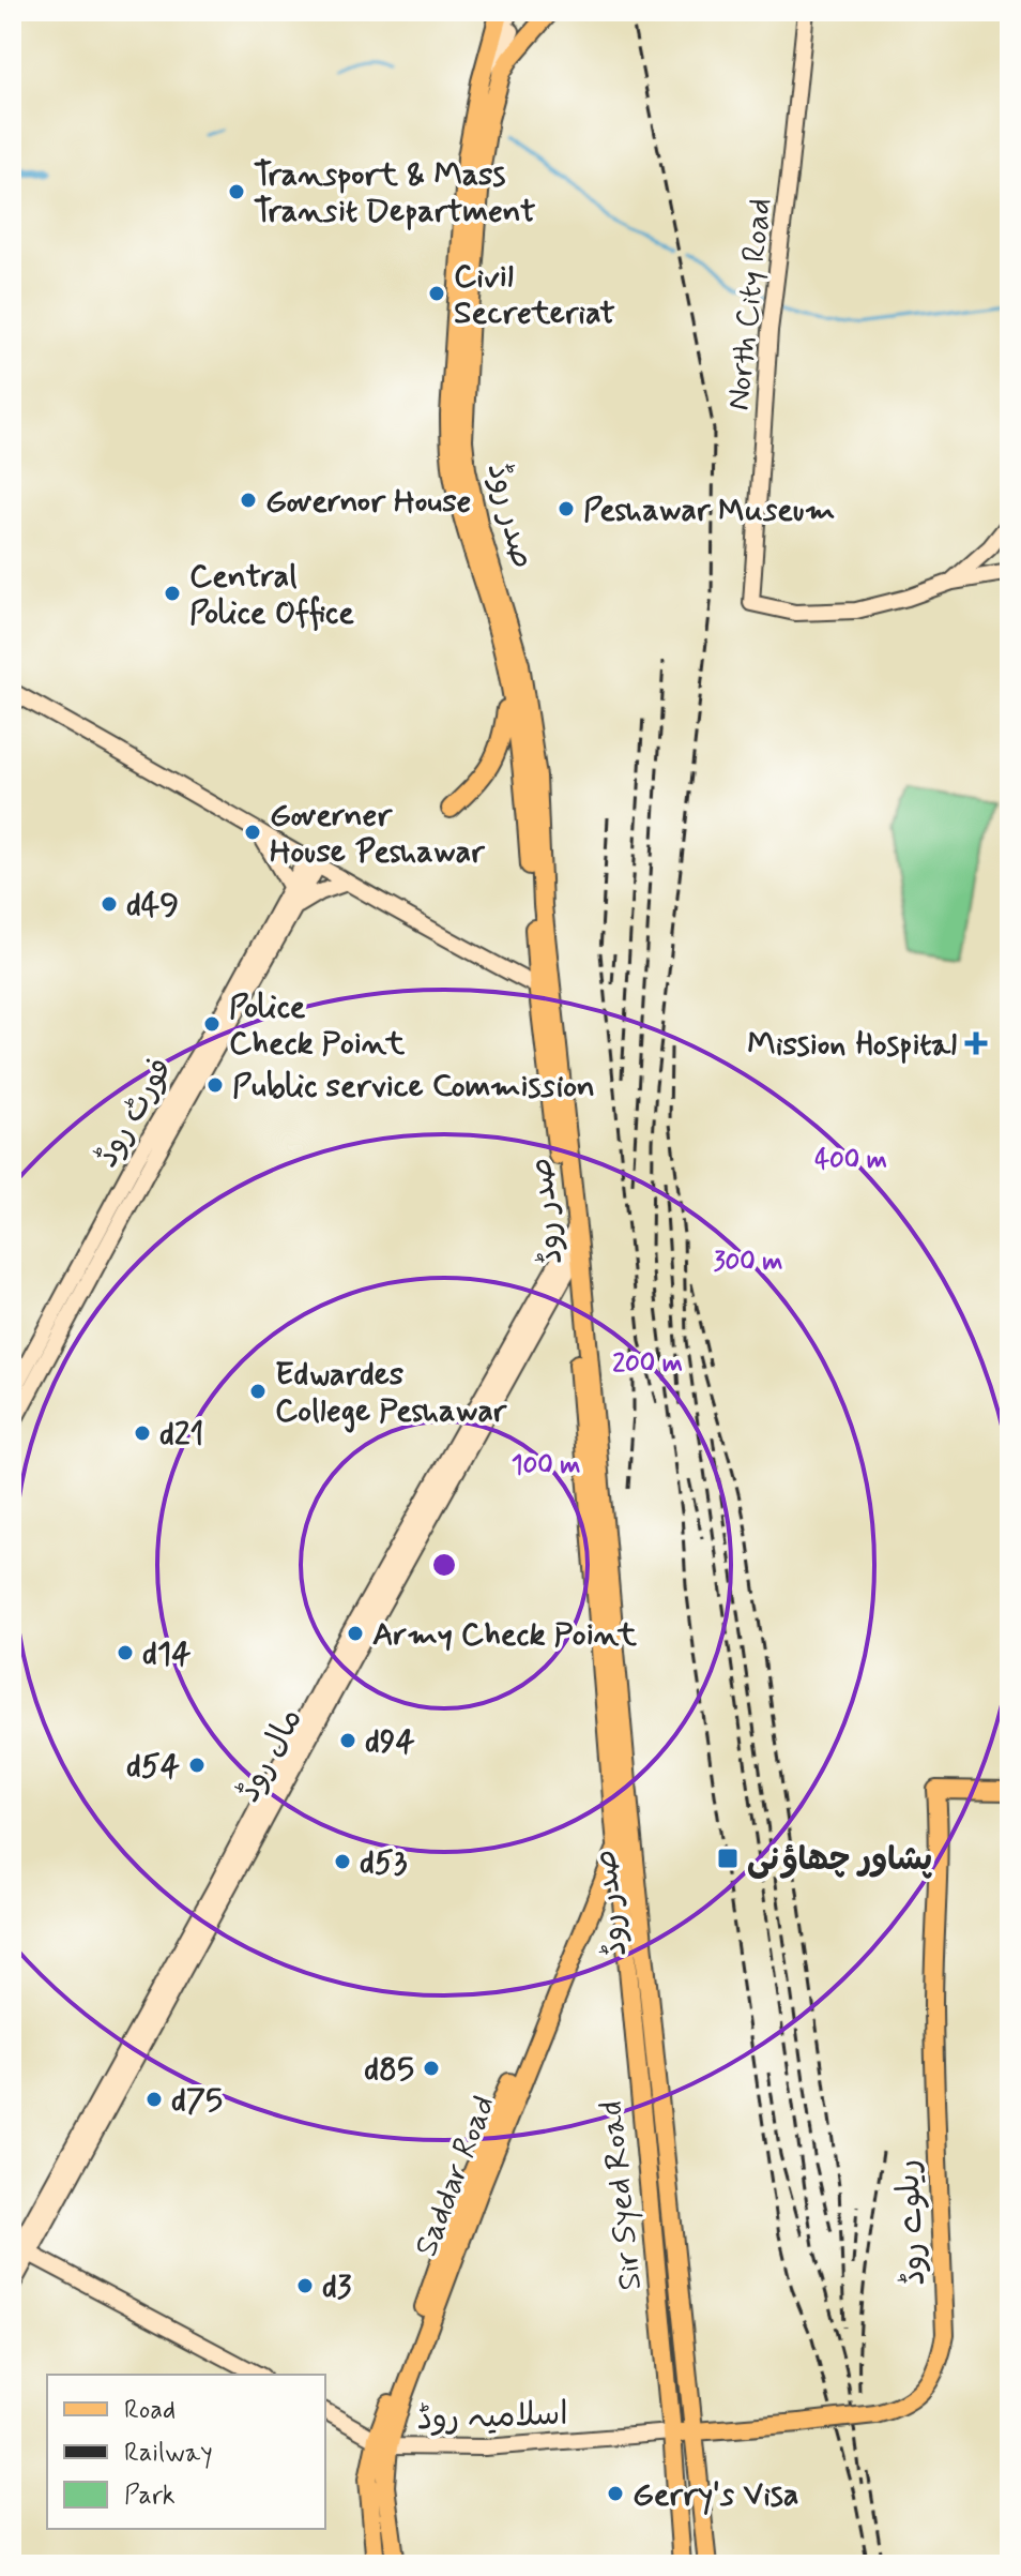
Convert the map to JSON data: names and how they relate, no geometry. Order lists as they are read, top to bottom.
{
  "streets": {
    "main road": [
      "صدر روڈ",
      "Saddar Road",
      "Sir Syed Road",
      "ریلوے روڈ"
    ],
    "street": [
      "North City Road",
      "فورٹ روڈ",
      "مال روڈ",
      "اسلامیہ روڈ"
    ]
  },
  "crossings": [
    ["صدر روڈ", "مال روڈ"],
    ["صدر روڈ", "Saddar Road"],
    ["صدر روڈ", "ریلوے روڈ"],
    ["Saddar Road", "Sir Syed Road"],
    ["Saddar Road", "اسلامیہ روڈ"],
    ["Sir Syed Road", "ریلوے روڈ"],
    ["Sir Syed Road", "اسلامیہ روڈ"],
    ["ریلوے روڈ", "اسلامیہ روڈ"]
  ],
  "places": {
    "other": [
      "Transport & Mass Transit Department",
      "Civil Secreteriat",
      "Governor House",
      "Peshawar Museum",
      "Central Police Office",
      "Governer House Peshawar",
      "d49",
      "Police Check Point",
      "Public service Commission",
      "Edwardes College Peshawar",
      "d21",
      "Army Check Point",
      "d14",
      "d94",
      "d54",
      "d53",
      "d85",
      "d75",
      "d3",
      "Gerry's Visa"
    ],
    "health": ["Mission Hospital"],
    "transit": ["پشاور چھاؤنی"]
  },
  "legend": ["Road", "Railway", "Park"],
  "rings": [
    "400 m",
    "300 m",
    "200 m",
    "100 m"
  ]
}
